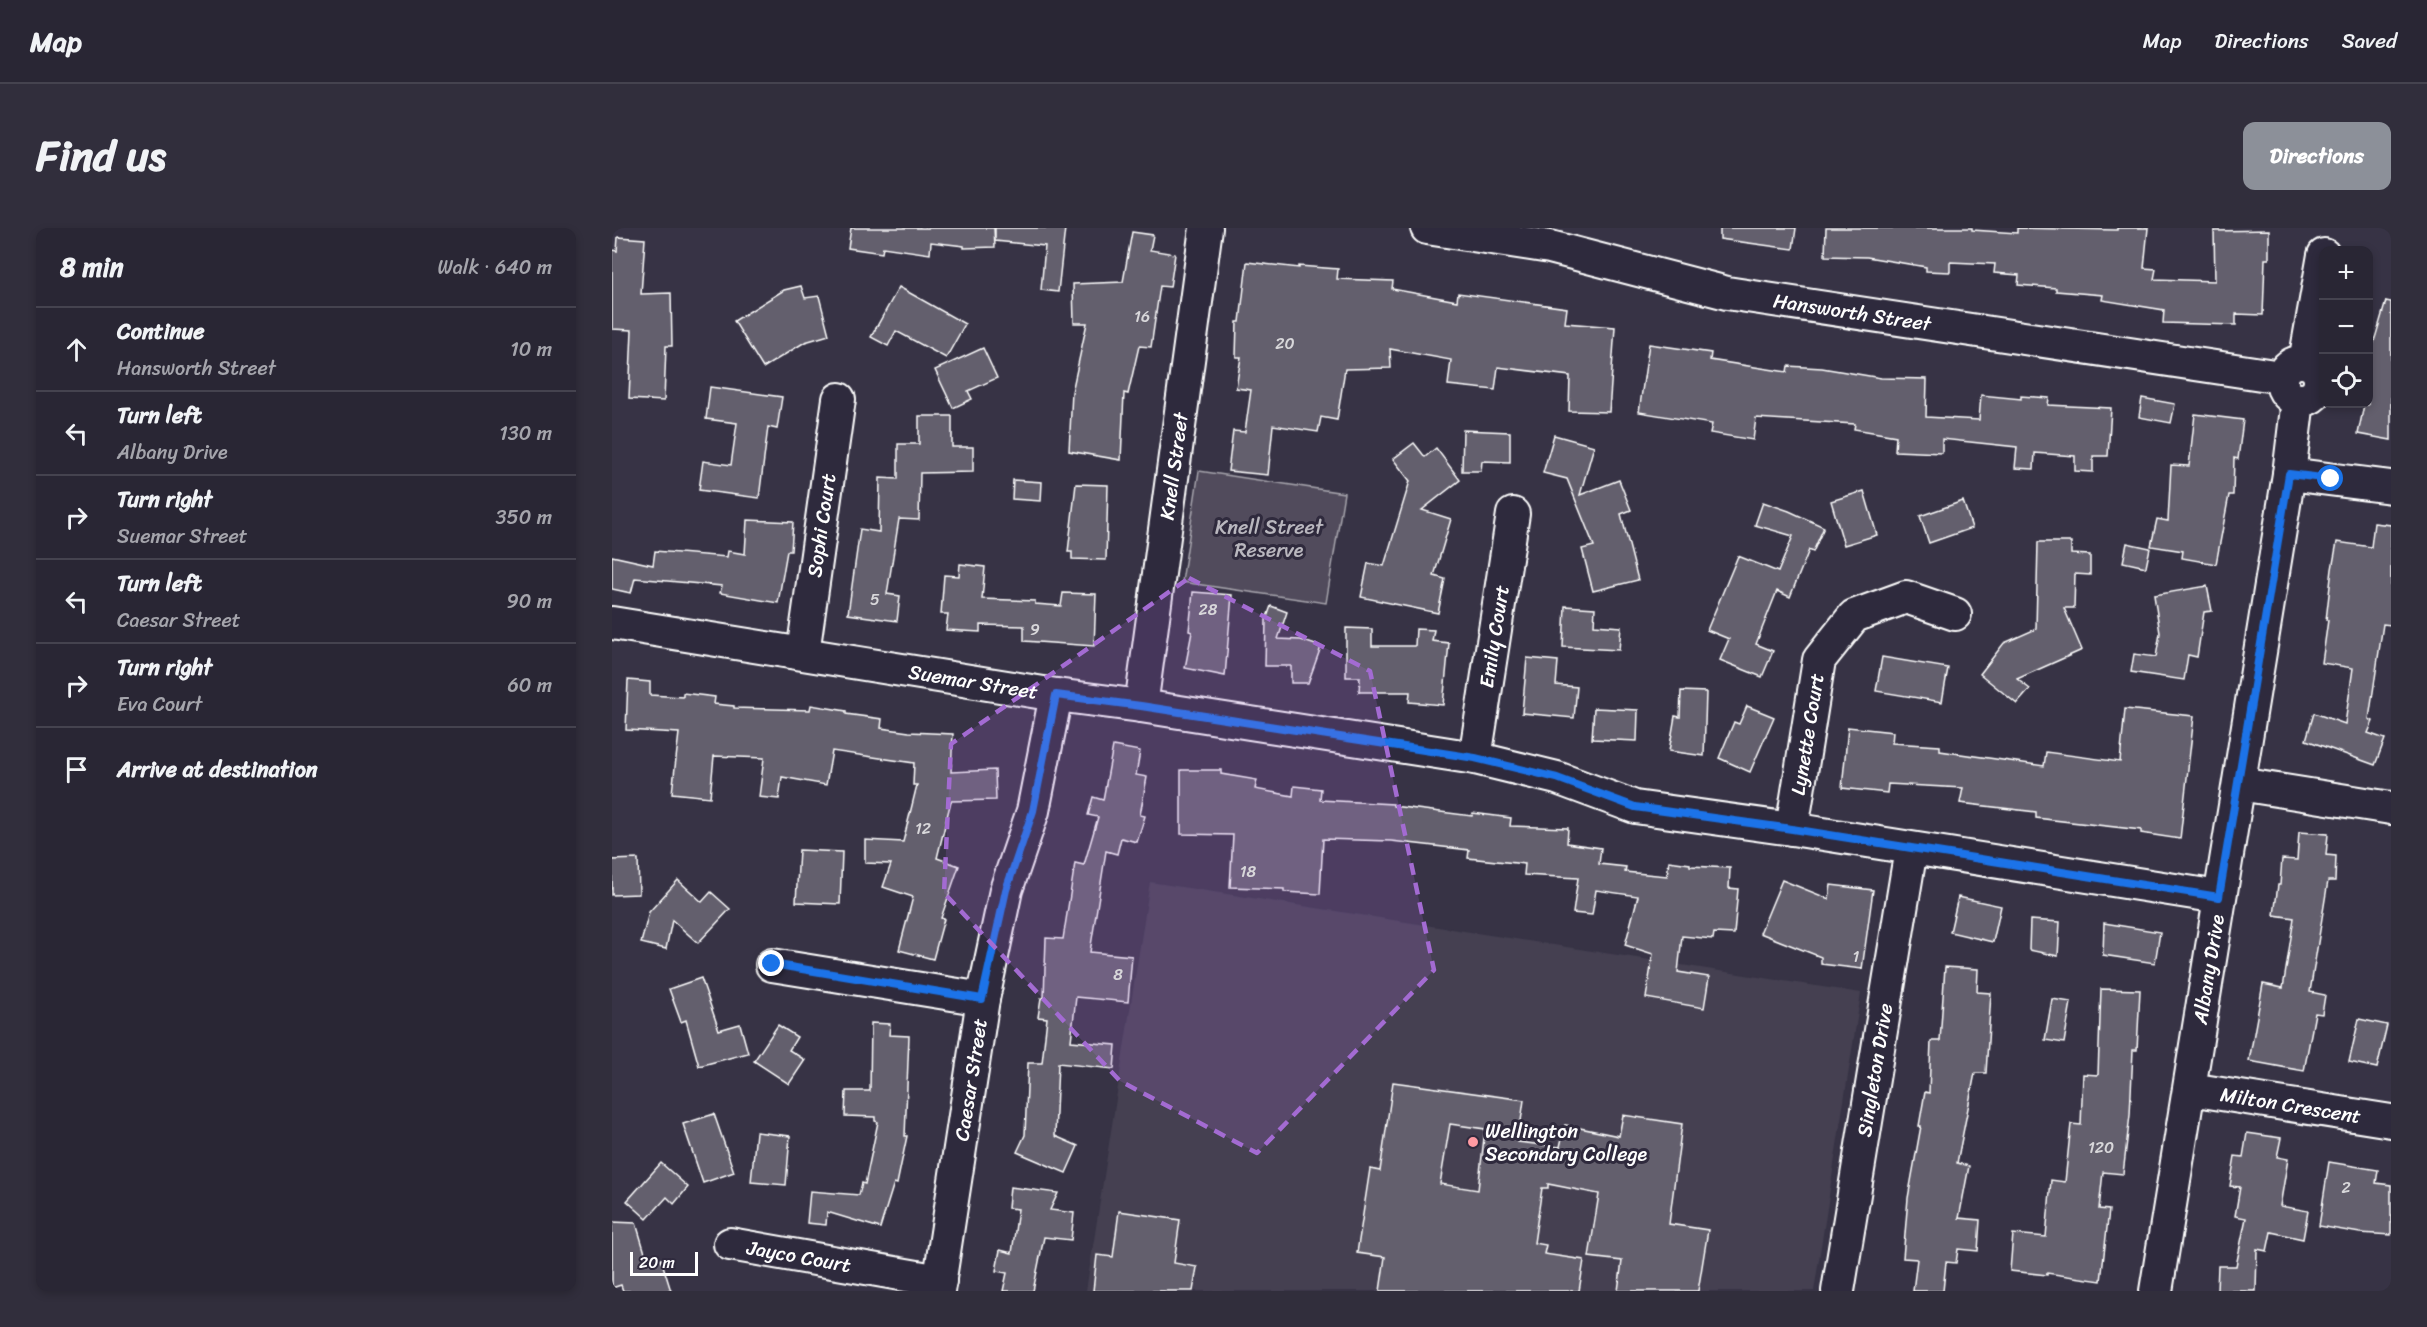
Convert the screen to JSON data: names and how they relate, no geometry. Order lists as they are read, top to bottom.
{
  "streets": {
    "street": [
      "Hansworth Street",
      "Knell Street",
      "Sophi Court",
      "Emily Court",
      "Suemar Street",
      "Lynette Court",
      "Albany Drive",
      "Singleton Drive",
      "Caesar Street",
      "Milton Crescent",
      "Jayco Court"
    ]
  },
  "crossings": [
    ["Hansworth Street", "Albany Drive"],
    ["Knell Street", "Suemar Street"],
    ["Sophi Court", "Suemar Street"],
    ["Emily Court", "Suemar Street"],
    ["Suemar Street", "Lynette Court"],
    ["Suemar Street", "Albany Drive"],
    ["Suemar Street", "Singleton Drive"],
    ["Suemar Street", "Caesar Street"],
    ["Albany Drive", "Milton Crescent"],
    ["Caesar Street", "Jayco Court"]
  ],
  "parks": ["Knell Street Reserve"],
  "places": ["Wellington Secondary College"],
  "house_numbers": [
    "16",
    "20",
    "5",
    "28",
    "9",
    "12",
    "18",
    "1",
    "8",
    "120",
    "2"
  ],
  "scale_bar": "20 m",
  "page": {
    "header": "Map",
    "nav": ["Map", "Directions", "Saved"],
    "title": "Find us",
    "buttons": "Directions",
    "heading": ["8 min", "Walk · 640 m"],
    "map_buttons": ["+", "−"],
    "list": [
      ["Continue", "Hansworth Street", "10 m"],
      ["Turn left", "Albany Drive", "130 m"],
      ["Turn right", "Suemar Street", "350 m"],
      ["Turn left", "Caesar Street", "90 m"],
      ["Turn right", "Eva Court", "60 m"],
      "Arrive at destination"
    ],
    "scale": "20 m"
  }
}
